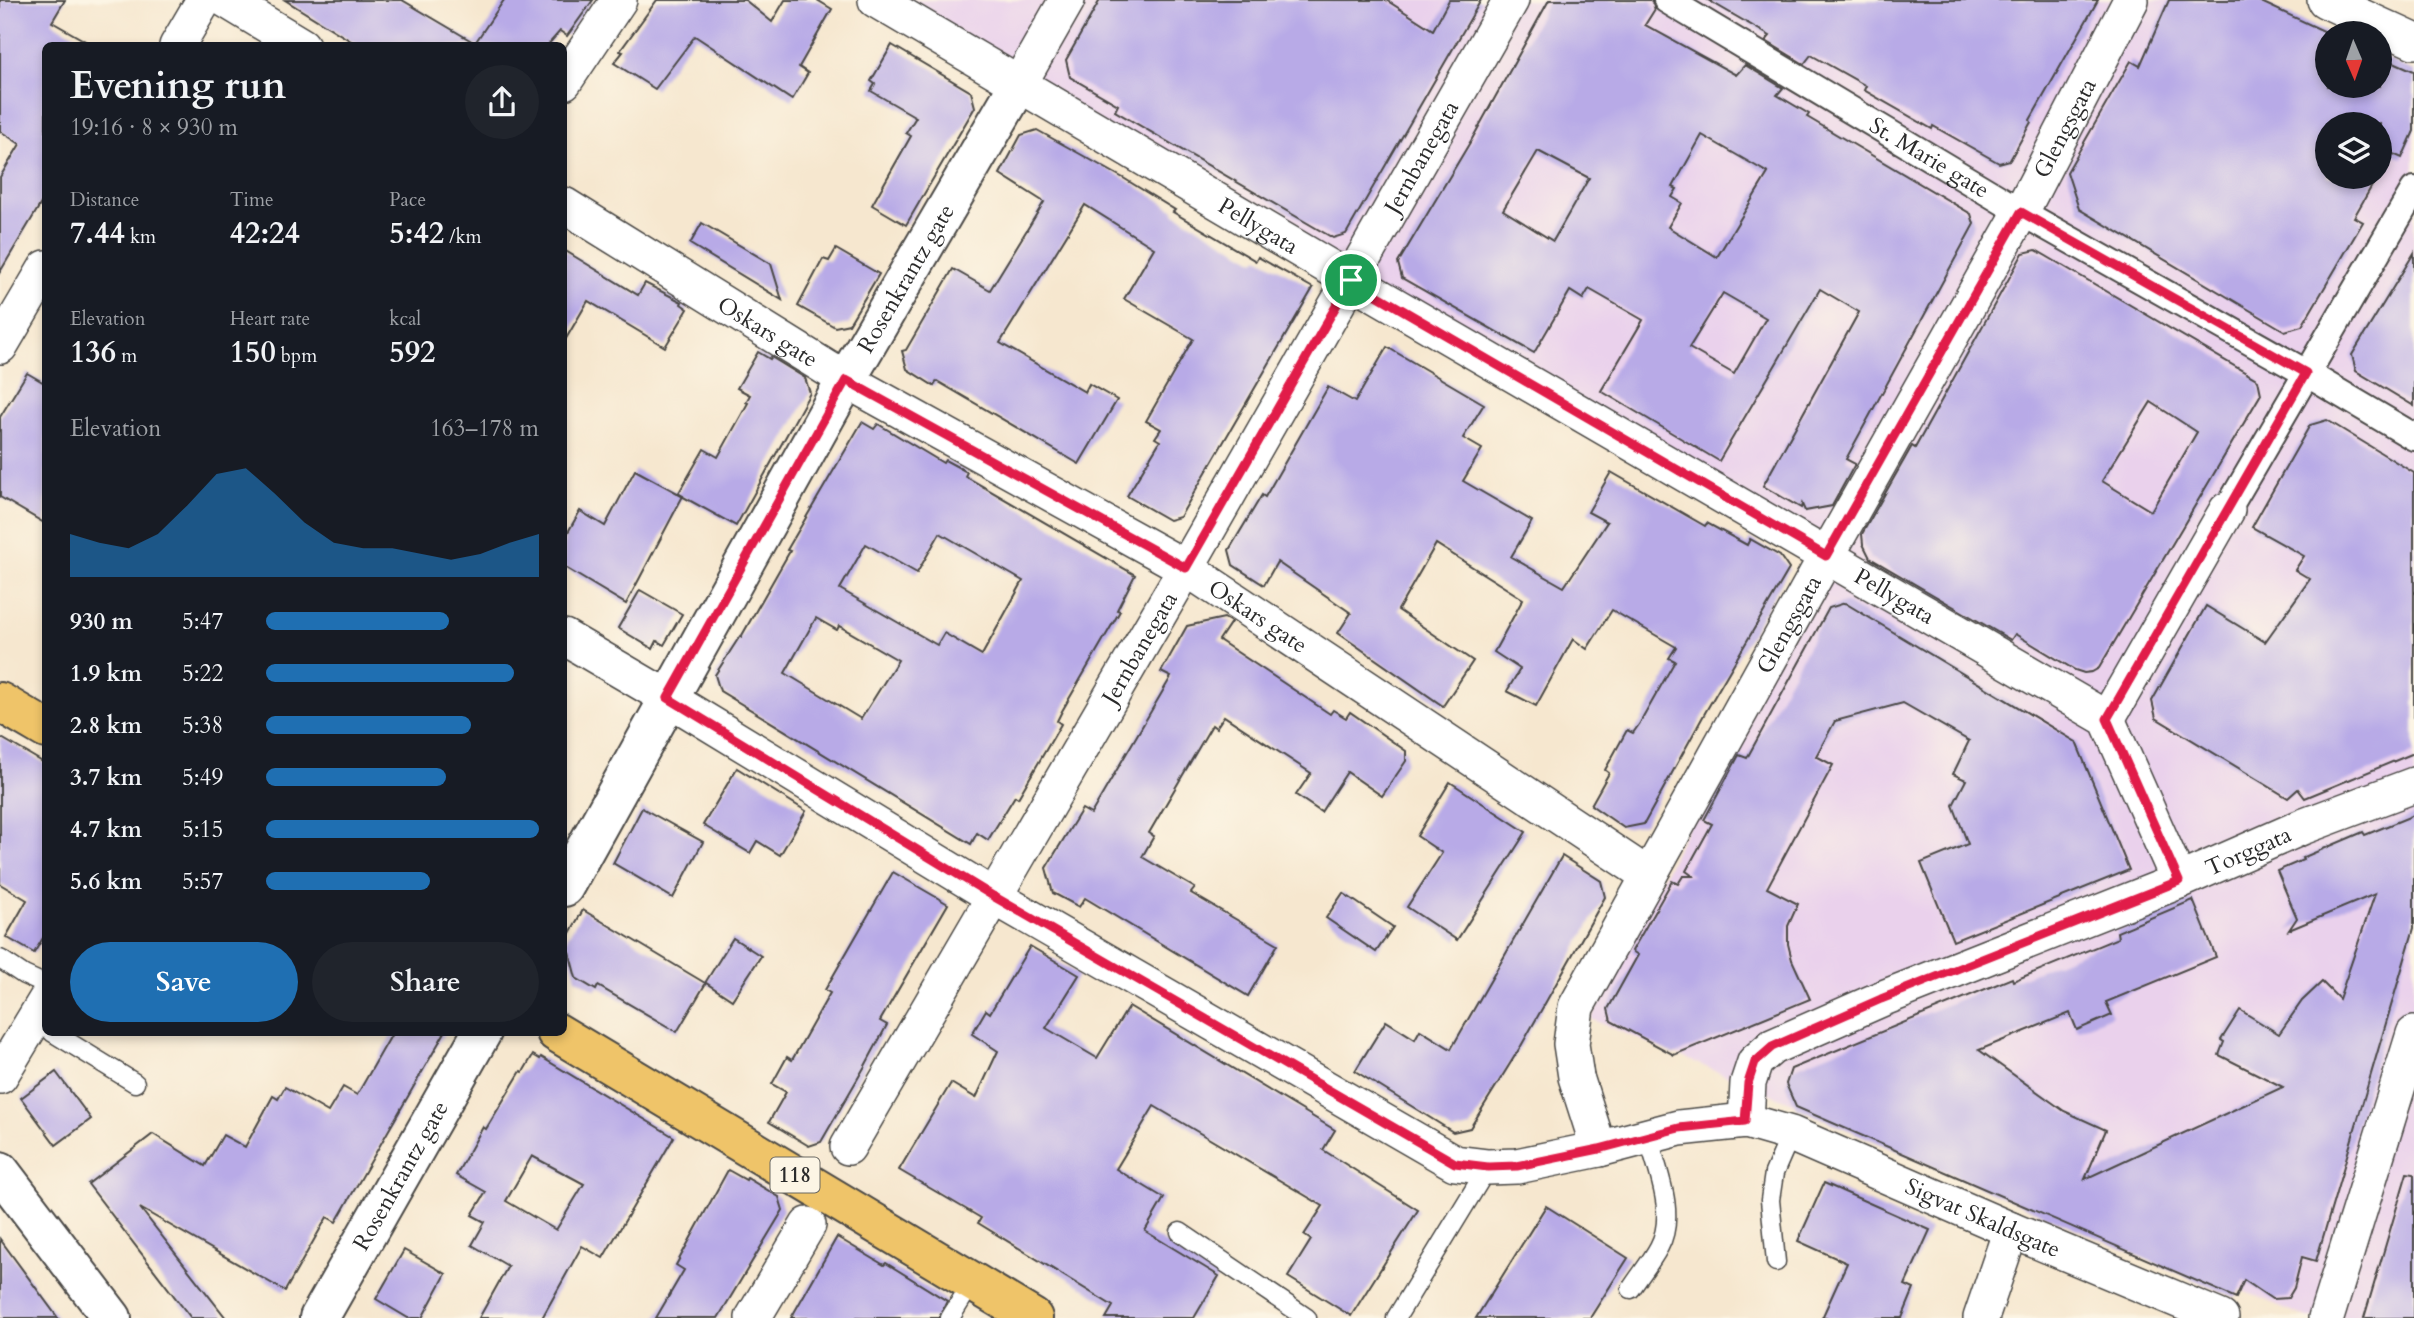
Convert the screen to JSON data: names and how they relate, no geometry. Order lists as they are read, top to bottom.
{
  "streets": {
    "main road": ["118"],
    "street": [
      "Glengsgata",
      "Jernbanegata",
      "St. Marie gate",
      "Pellygata",
      "Rosenkrantz gate",
      "Oskars gate",
      "Torggata",
      "Sigvat Skaldsgate"
    ]
  },
  "crossings": [
    ["Glengsgata", "St. Marie gate"],
    ["Glengsgata", "Pellygata"],
    ["Glengsgata", "Oskars gate"],
    ["Jernbanegata", "Pellygata"],
    ["Jernbanegata", "Oskars gate"],
    ["Pellygata", "Rosenkrantz gate"],
    ["Rosenkrantz gate", "Oskars gate"],
    ["Torggata", "Sigvat Skaldsgate"]
  ],
  "north": "bottom",
  "page": {
    "heading": ["Evening run", "19:16 · 8 × 930 m"],
    "stats": [
      ["Distance", "7.44 km"],
      ["Time", "42:24"],
      ["Pace", "5:42 /km"],
      ["Elevation", "136 m"],
      ["Heart rate", "150 bpm"],
      ["kcal", "592"]
    ],
    "chart": ["Elevation", "163–178 m"],
    "list": [
      {
        "name": "930 m",
        "note": "5:47"
      },
      {
        "name": "1.9 km",
        "note": "5:22"
      },
      {
        "name": "2.8 km",
        "note": "5:38"
      },
      {
        "name": "3.7 km",
        "note": "5:49"
      },
      {
        "name": "4.7 km",
        "note": "5:15"
      },
      {
        "name": "5.6 km",
        "note": "5:57"
      }
    ],
    "buttons": ["Save", "Share"]
  }
}
